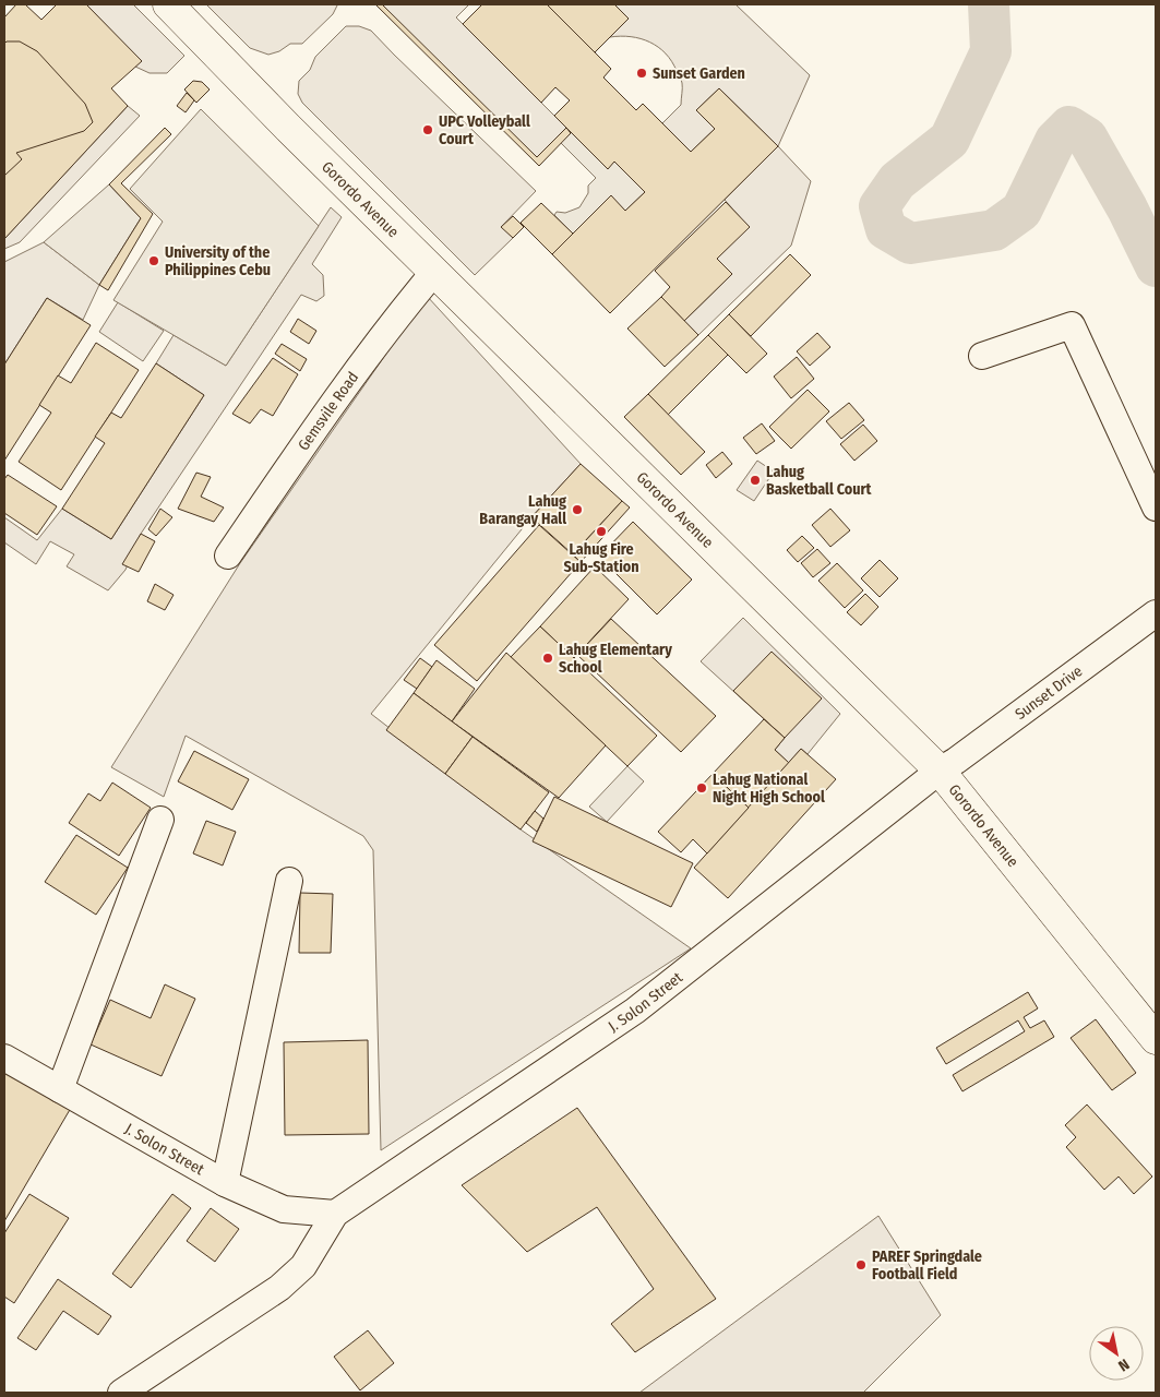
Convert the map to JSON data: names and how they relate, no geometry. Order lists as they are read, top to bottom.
{
  "streets": {
    "main road": ["Gorordo Avenue"],
    "street": ["Gemsvile Road", "Sunset Drive", "J. Solon Street"]
  },
  "crossings": [
    ["Gorordo Avenue", "Gemsvile Road"],
    ["Gorordo Avenue", "Sunset Drive"],
    ["Gorordo Avenue", "J. Solon Street"],
    ["Sunset Drive", "J. Solon Street"]
  ],
  "places": [
    "Sunset Garden",
    "UPC Volleyball Court",
    "University of the Philippines Cebu",
    "Lahug Basketball Court",
    "Lahug Barangay Hall",
    "Lahug Fire Sub-Station",
    "Lahug Elementary School",
    "Lahug National Night High School",
    "PAREF Springdale Football Field"
  ],
  "north": "bottom right"
}
